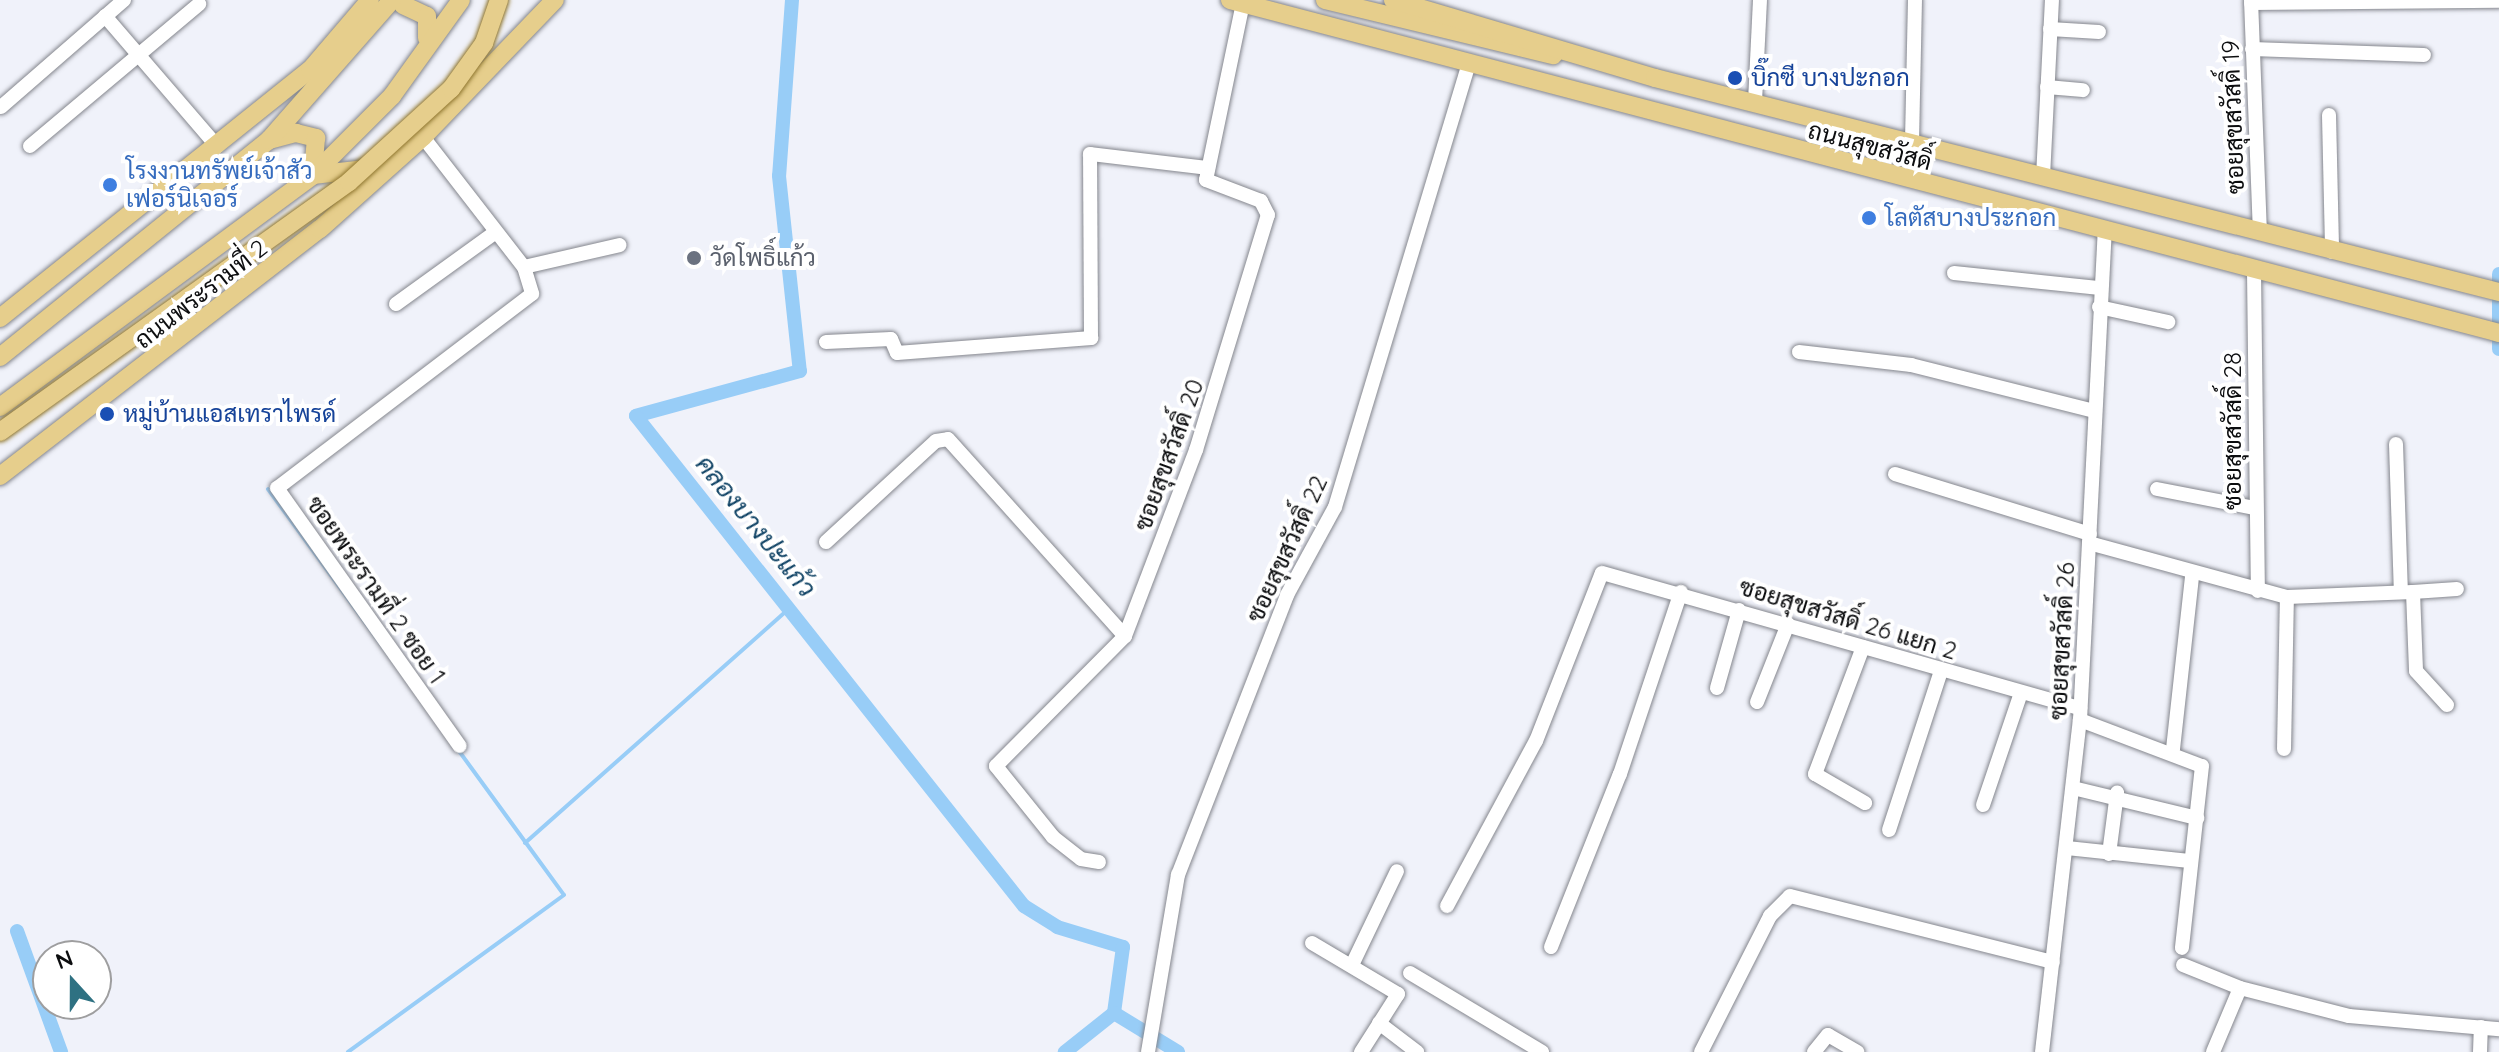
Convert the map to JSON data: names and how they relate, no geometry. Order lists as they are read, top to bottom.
{
  "streets": {
    "main road": ["ถนนสุขสวัสดิ์", "ถนนพระรามที่ 2"],
    "street": [
      "ซอยสุขสวัสดิ์ 19",
      "ซอยสุขสวัสดิ์ 28",
      "ซอยสุขสวัสดิ์ 20",
      "ซอยสุขสวัสดิ์ 22",
      "ซอยพระรามที่ 2 ซอย 1",
      "ซอยสุขสวัสดิ์ 26 แยก 2",
      "ซอยสุขสวัสดิ์ 26"
    ]
  },
  "crossings": [
    ["ซอยสุขสวัสดิ์ 19", "ถนนสุขสวัสดิ์"],
    ["ถนนสุขสวัสดิ์", "ซอยสุขสวัสดิ์ 28"],
    ["ถนนสุขสวัสดิ์", "ซอยสุขสวัสดิ์ 22"],
    ["ถนนสุขสวัสดิ์", "ซอยสุขสวัสดิ์ 26"],
    ["ซอยสุขสวัสดิ์ 26 แยก 2", "ซอยสุขสวัสดิ์ 26"]
  ],
  "water": ["คลองบางปะแก้ว"],
  "places": [
    "บิ๊กซี บางปะกอก",
    "โรงงานทรัพย์เจ้าสัว เฟอร์นิเจอร์",
    "โลตัสบางประกอก",
    "วัดโพธิ์แก้ว",
    "หมู่บ้านแอสเทราไพรด์"
  ],
  "north": "top"
}
